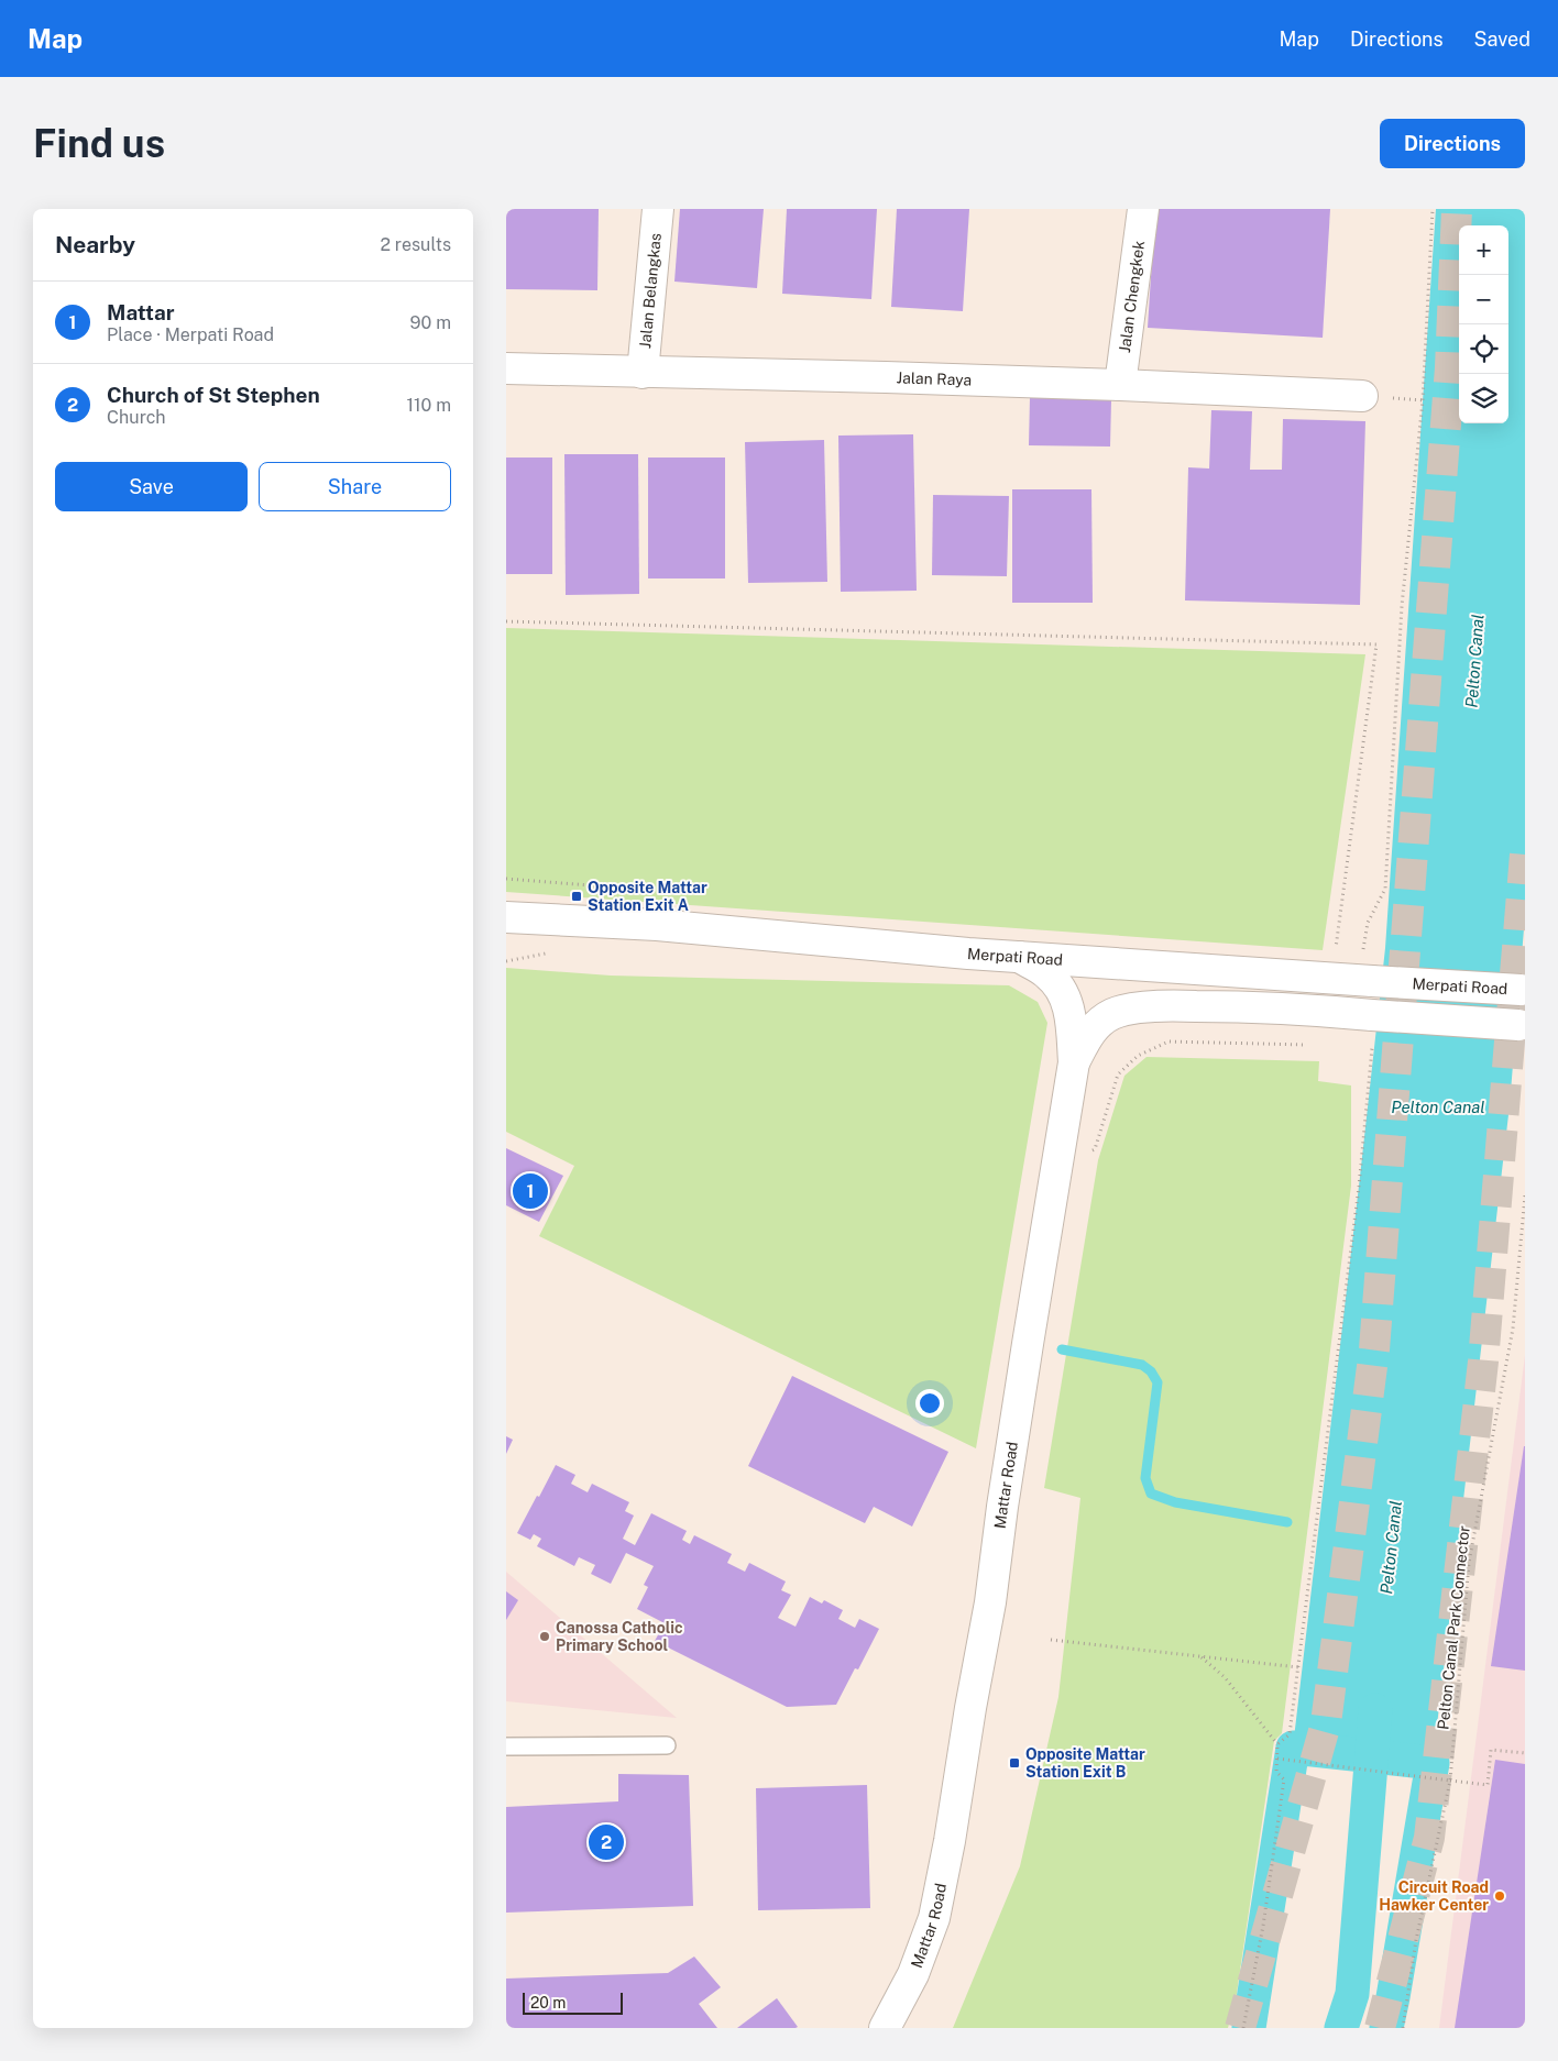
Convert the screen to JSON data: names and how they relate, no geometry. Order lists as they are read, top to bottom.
{
  "streets": {
    "street": [
      "Jalan Belangkas",
      "Jalan Chengkek",
      "Jalan Raya",
      "Merpati Road",
      "Mattar Road"
    ],
    "path": ["Pelton Canal Park Connector"]
  },
  "crossings": [
    ["Jalan Belangkas", "Jalan Raya"],
    ["Jalan Chengkek", "Jalan Raya"],
    ["Merpati Road", "Mattar Road"]
  ],
  "water": ["Pelton Canal"],
  "places": {
    "transit": ["Opposite Mattar Station Exit A", "Opposite Mattar Station Exit B"],
    "other": ["Canossa Catholic Primary School", "Circuit Road Hawker Center"]
  },
  "scale_bar": "20 m",
  "page": {
    "header": "Map",
    "nav": ["Map", "Directions", "Saved"],
    "buttons": [
      "Directions",
      ["Save", "Share"]
    ],
    "title": "Find us",
    "heading": ["Nearby", "2 results"],
    "map_buttons": ["+", "−"],
    "list": [
      {
        "mark": "1",
        "name": "Mattar",
        "note": "Place · Merpati Road",
        "value": "90 m"
      },
      {
        "mark": "2",
        "name": "Church of St Stephen",
        "note": "Church",
        "value": "110 m"
      }
    ],
    "pins": ["1", "2"],
    "scale": "20 m"
  }
}
